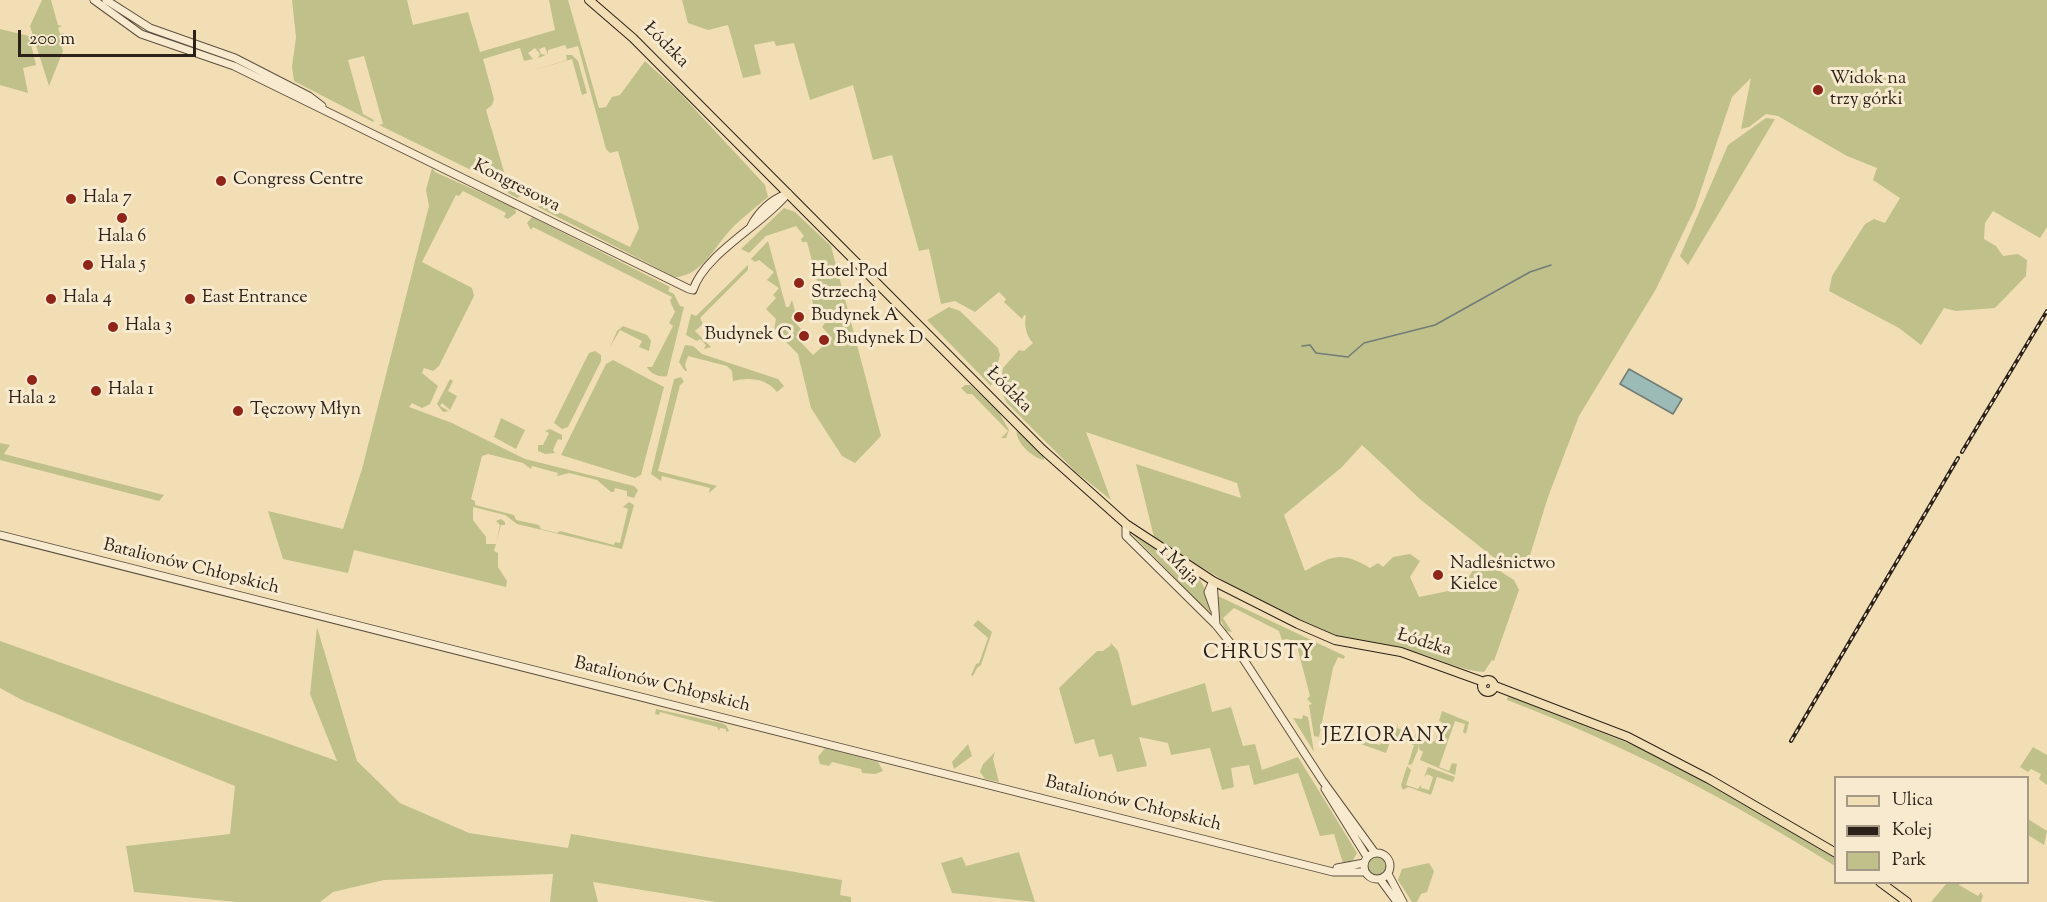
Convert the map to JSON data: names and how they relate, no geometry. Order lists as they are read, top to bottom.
{
  "streets": {
    "main road": ["Łódzka"],
    "street": ["Kongresowa", "1 Maja", "Batalionów Chłopskich"]
  },
  "crossings": [
    ["Łódzka", "Kongresowa"],
    ["Łódzka", "1 Maja"],
    ["1 Maja", "Batalionów Chłopskich"]
  ],
  "districts": ["CHRUSTY", "JEZIORANY"],
  "places": [
    "Widok na trzy górki",
    "Congress Centre",
    "Hala 7",
    "Hala 6",
    "Hala 5",
    "Hotel Pod Strzechą",
    "Hala 4",
    "East Entrance",
    "Budynek A",
    "Hala 3",
    "Budynek C",
    "Budynek D",
    "Hala 2",
    "Hala 1",
    "Tęczowy Młyn",
    "Nadleśnictwo Kielce"
  ],
  "legend": ["Ulica", "Kolej", "Park"],
  "scale_bar": "200 m"
}
